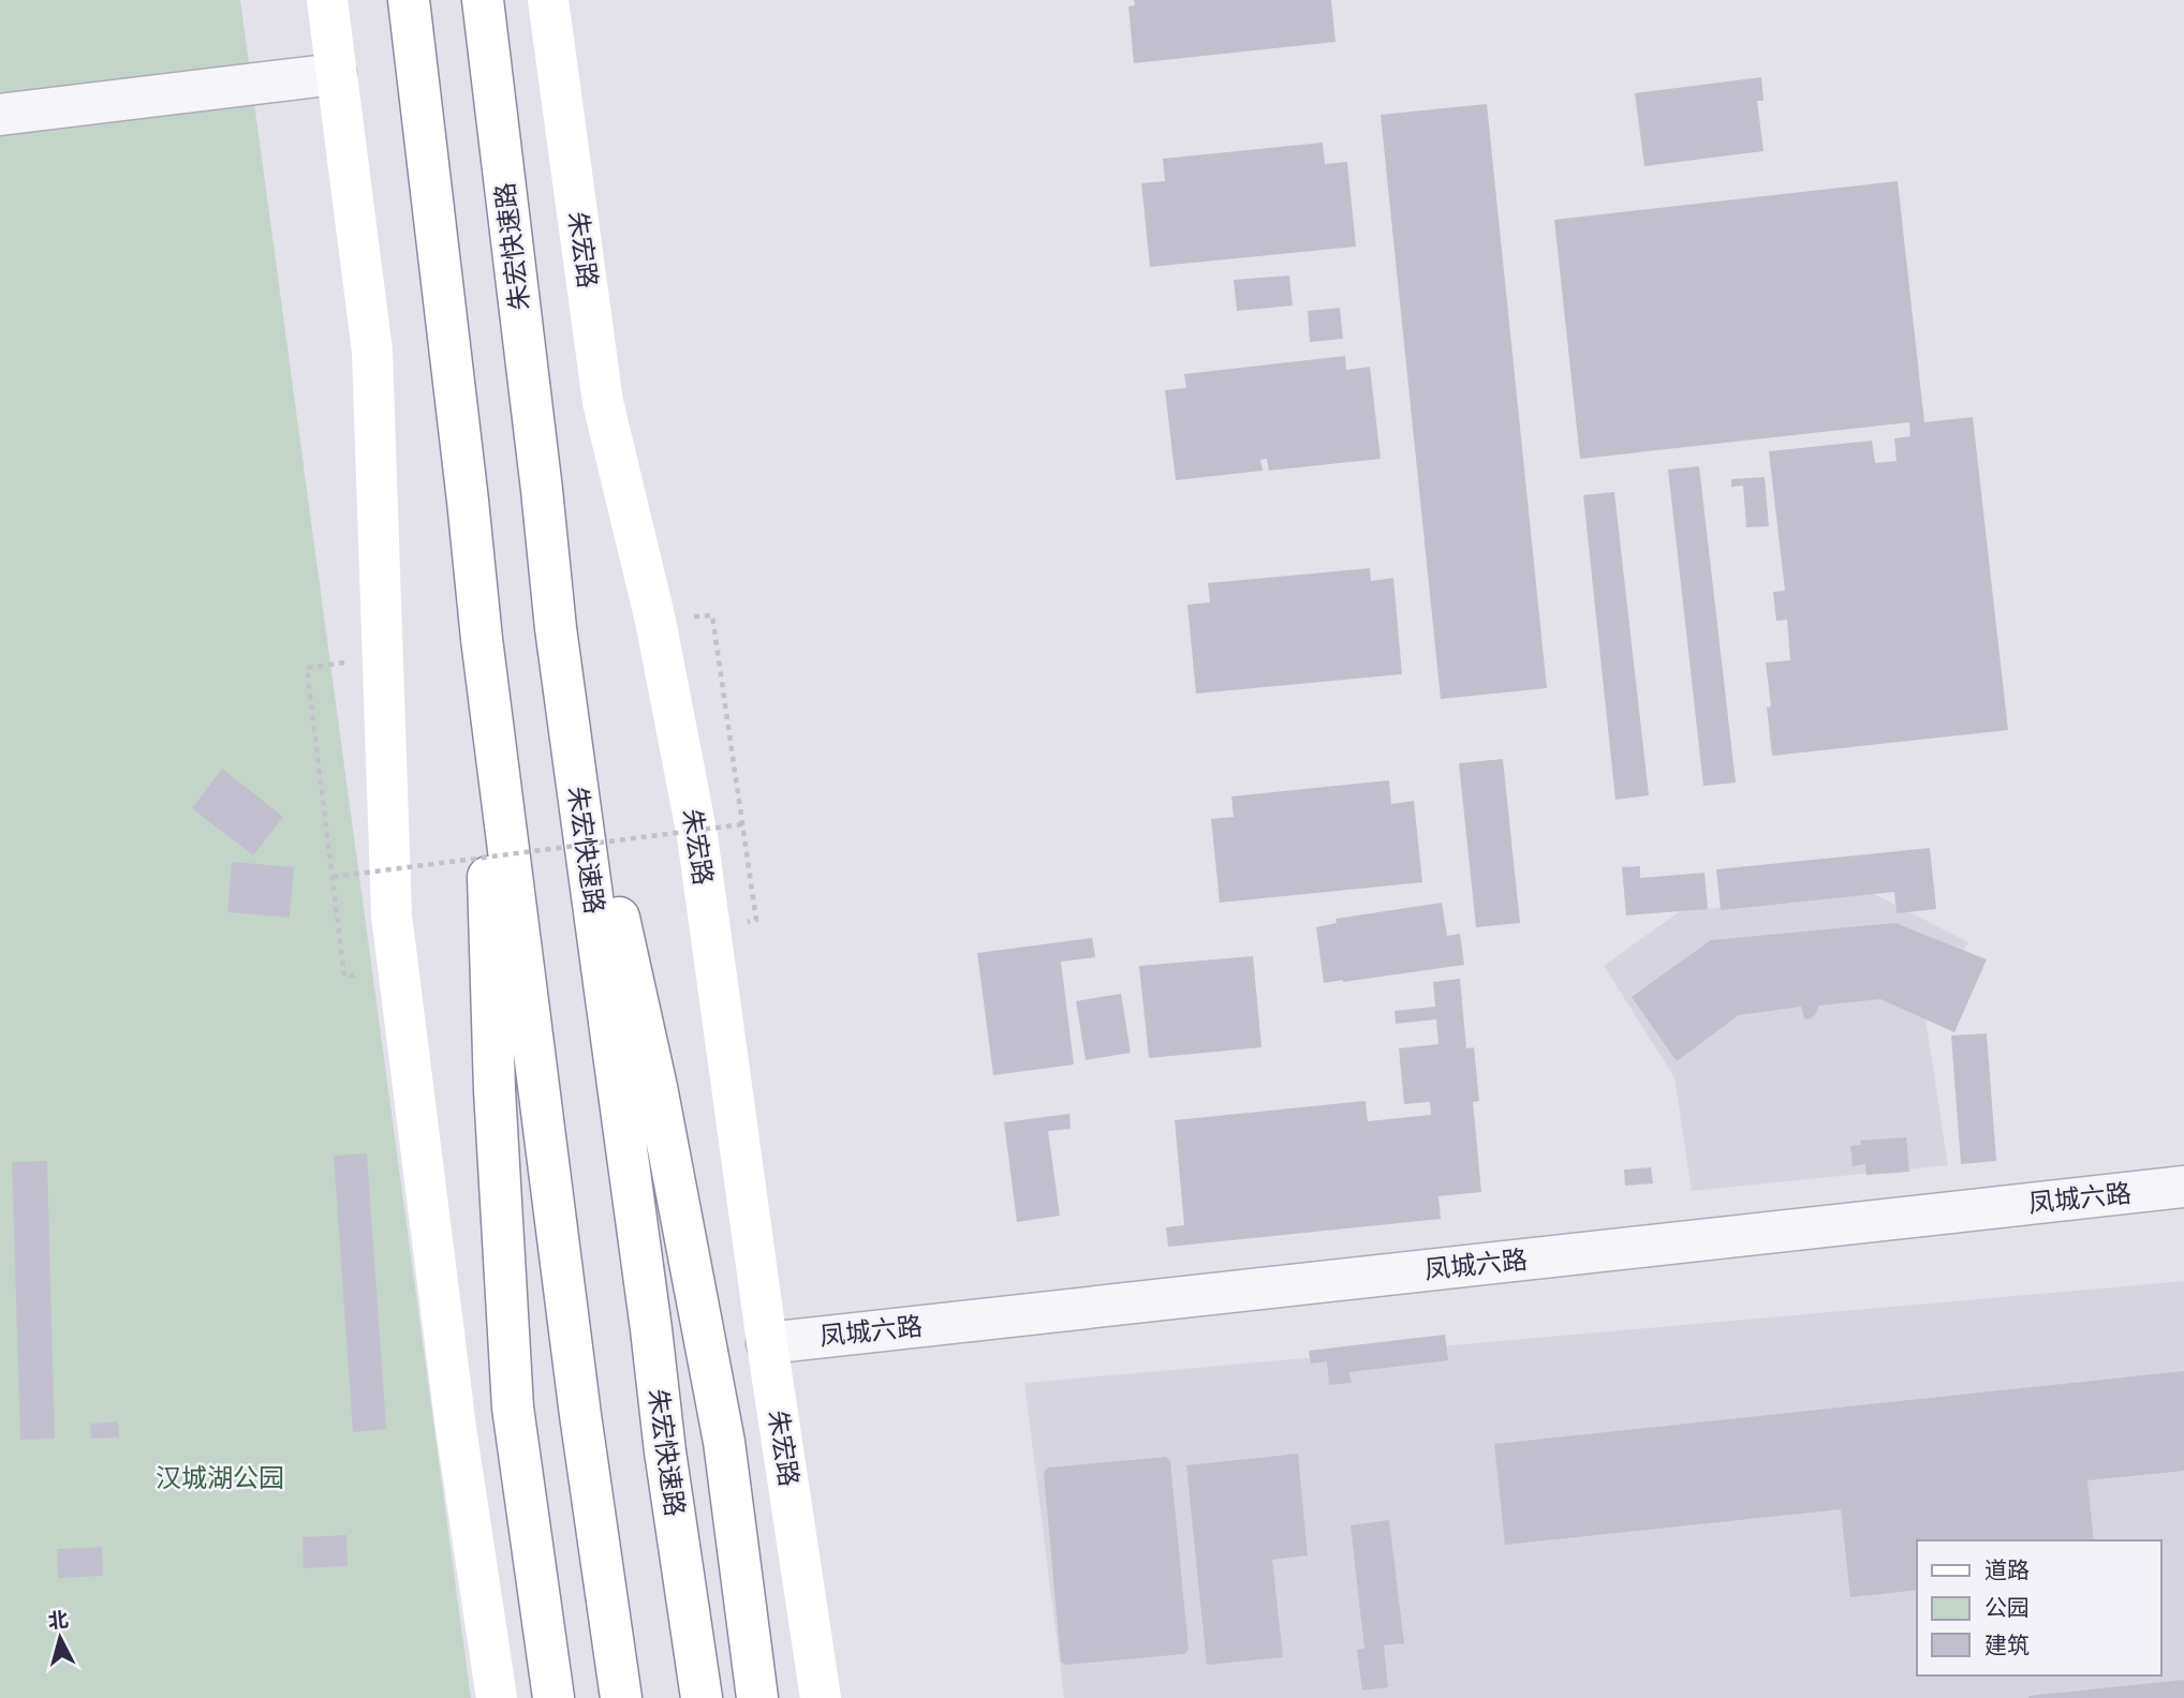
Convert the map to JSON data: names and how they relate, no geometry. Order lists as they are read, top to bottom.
{
  "streets": {
    "main road": ["朱宏快速路", "朱宏路"],
    "street": ["凤城六路"]
  },
  "crossings": [
    ["朱宏路", "凤城六路"]
  ],
  "parks": ["汉城湖公园"],
  "legend": ["道路", "公园", "建筑"],
  "north": "top"
}
